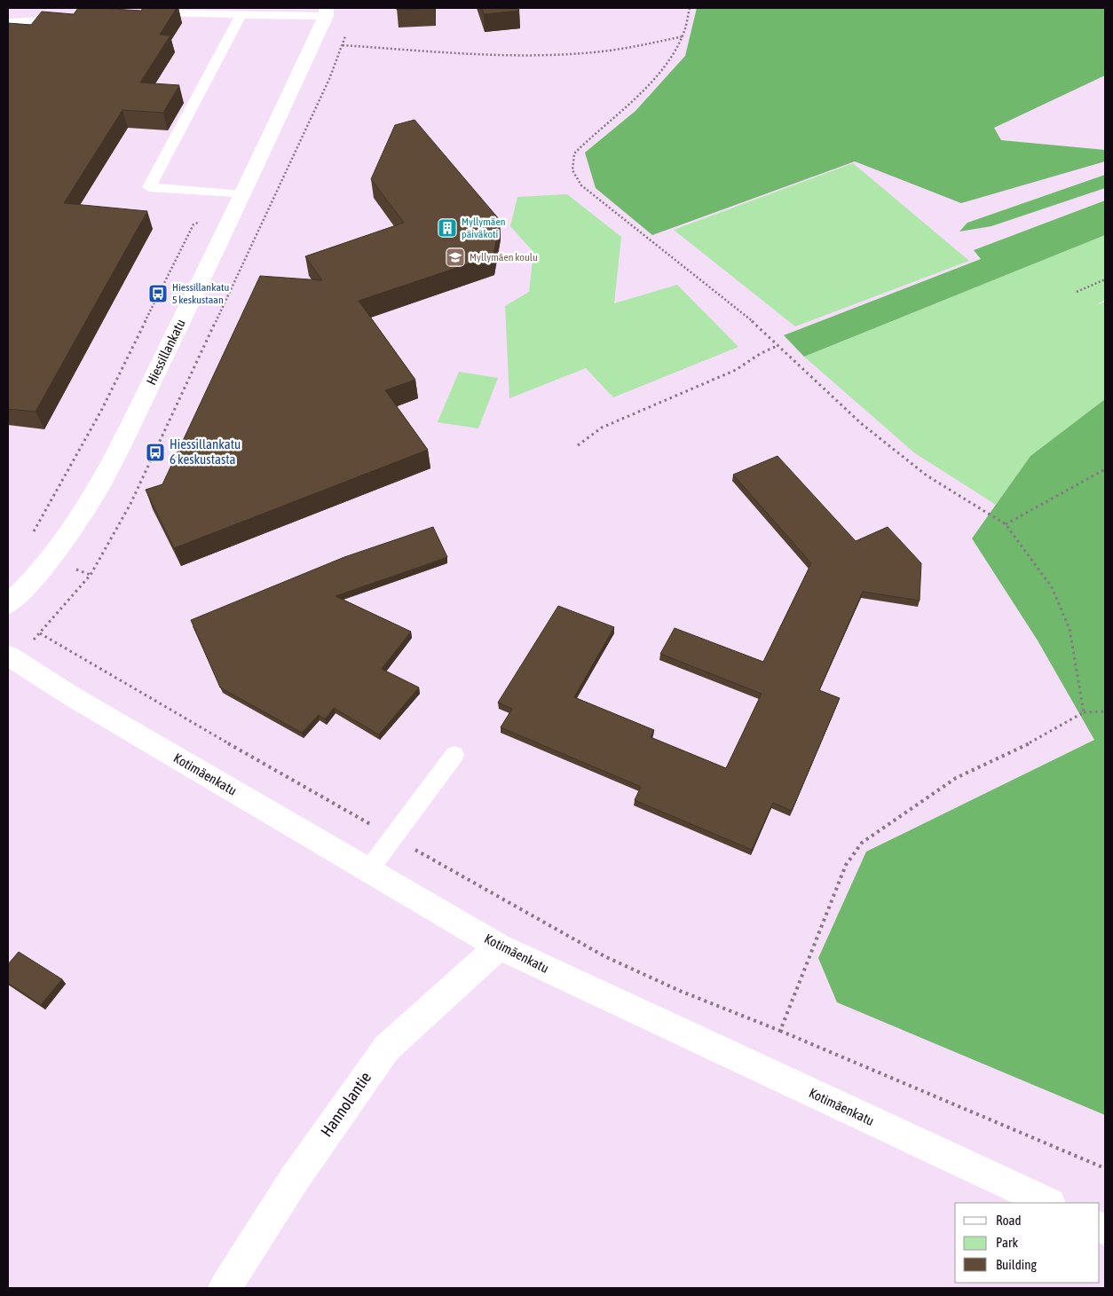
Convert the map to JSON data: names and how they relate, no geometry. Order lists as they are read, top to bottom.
{
  "streets": {
    "street": ["Hiessillankatu", "Kotimäenkatu", "Hannolantie"]
  },
  "crossings": [
    ["Kotimäenkatu", "Hannolantie"]
  ],
  "places": {
    "building": ["Myllymäen päiväkoti"],
    "school or university": ["Myllymäen koulu"],
    "bus stop": ["Hiessillankatu 5 keskustaan", "Hiessillankatu 6 keskustasta"]
  },
  "legend": ["Road", "Park", "Building"]
}
